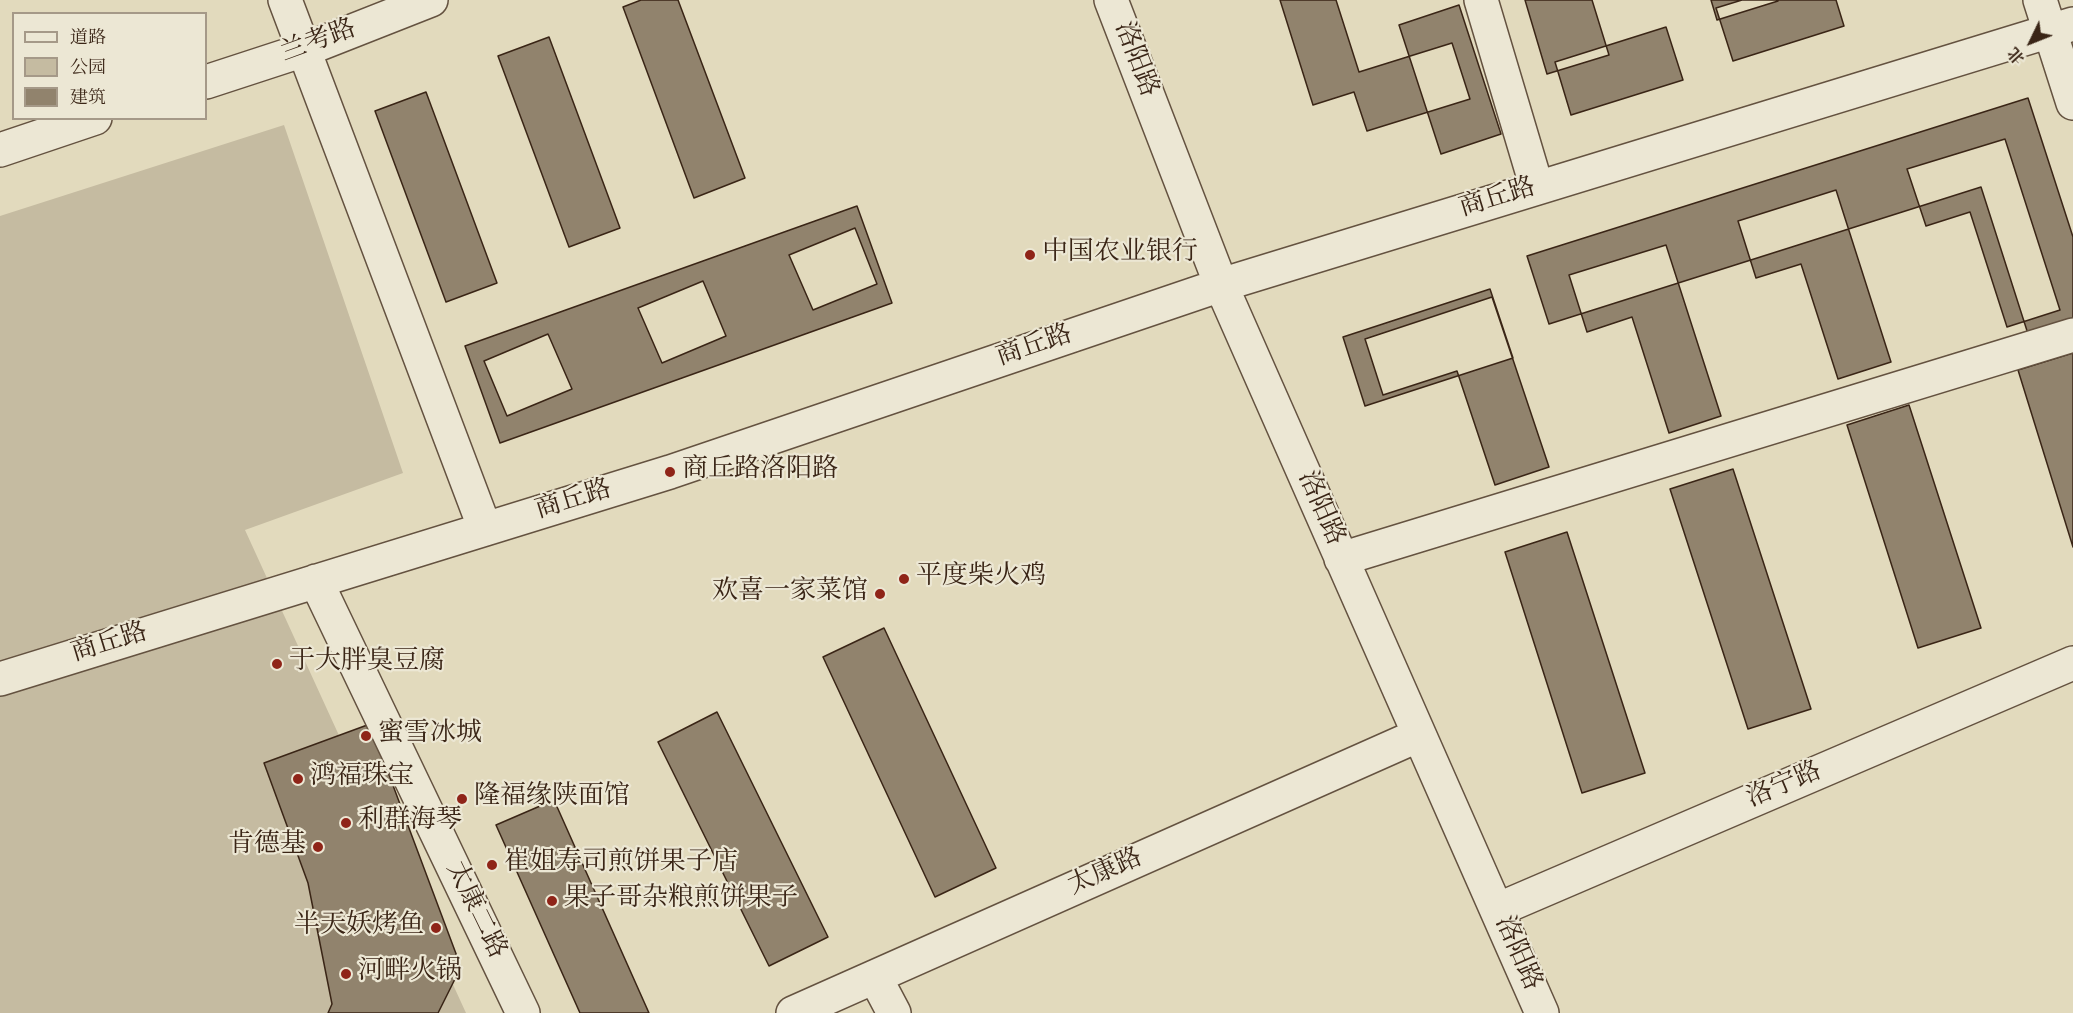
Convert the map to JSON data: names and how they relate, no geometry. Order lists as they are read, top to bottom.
{
  "streets": {
    "street": [
      "兰考路",
      "洛阳路",
      "商丘路",
      "洛宁路",
      "太康路",
      "太康二路"
    ]
  },
  "crossings": [
    ["洛阳路", "商丘路"],
    ["洛阳路", "洛宁路"],
    ["洛阳路", "太康路"],
    ["商丘路", "太康二路"]
  ],
  "places": [
    "中国农业银行",
    "商丘路洛阳路",
    "平度柴火鸡",
    "欢喜一家菜馆",
    "于大胖臭豆腐",
    "蜜雪冰城",
    "鸿福珠宝",
    "隆福缘陕面馆",
    "利群海琴",
    "肯德基",
    "崔姐寿司煎饼果子店",
    "果子哥杂粮煎饼果子",
    "半天妖烤鱼",
    "河畔火锅"
  ],
  "legend": ["道路", "公园", "建筑"],
  "north": "bottom left"
}
